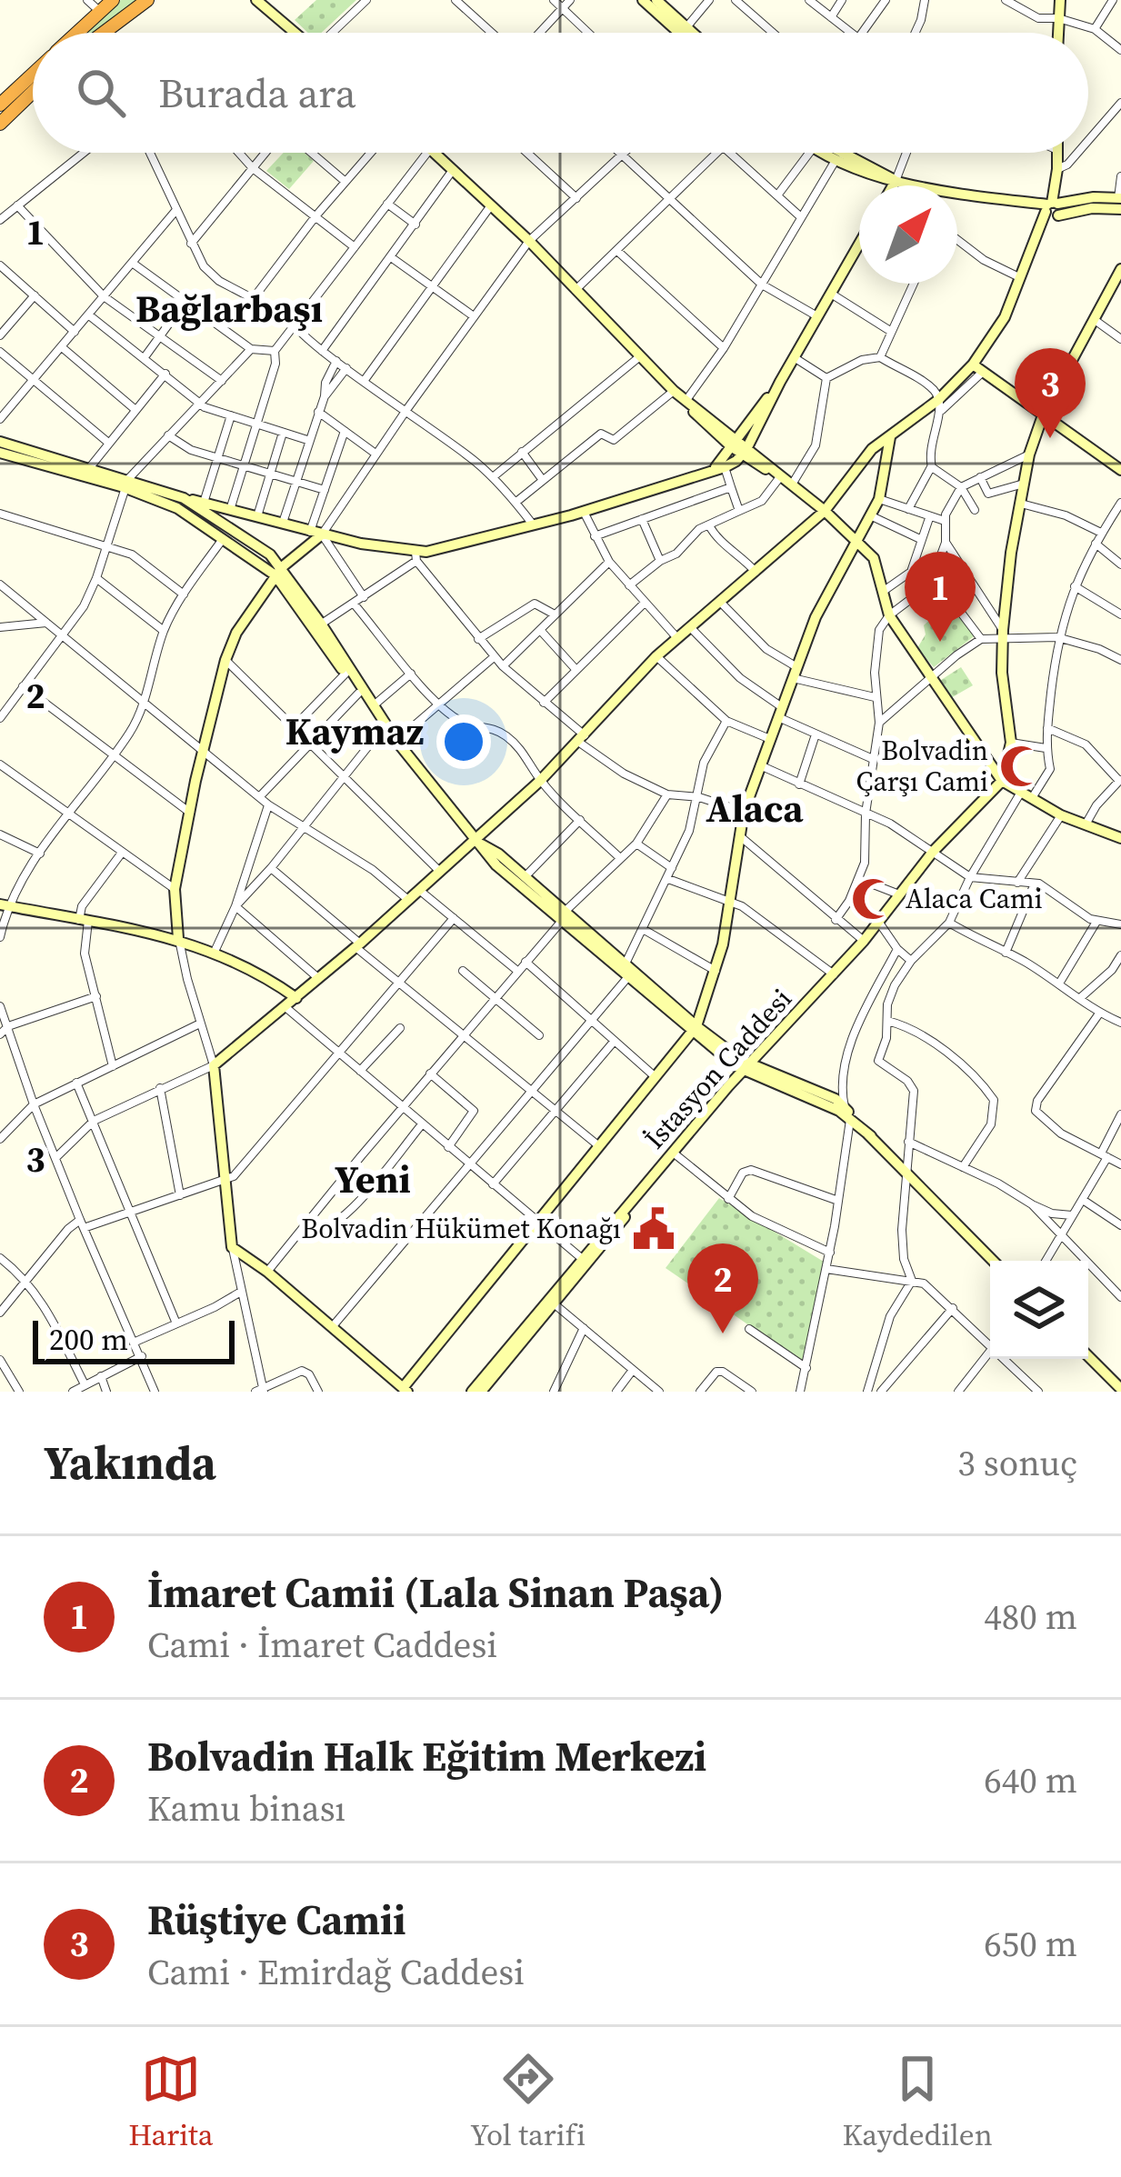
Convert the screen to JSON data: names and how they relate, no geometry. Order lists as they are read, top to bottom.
{
  "streets": {
    "street": ["İstasyon Caddesi"]
  },
  "districts": [
    "Bağlarbaşı",
    "Kaymaz",
    "Alaca",
    "Yeni"
  ],
  "places": {
    "mosque": ["Bolvadin Çarşı Cami", "Alaca Cami"],
    "public building": ["Bolvadin Hükümet Konağı"]
  },
  "scale_bar": "200 m",
  "north": "top right",
  "page": {
    "search": "Burada ara",
    "pins": ["3", "1", "2"],
    "scale": "200 m",
    "heading": ["Yakında", "3 sonuç"],
    "list": [
      {
        "mark": "1",
        "name": "İmaret Camii (Lala Sinan Paşa)",
        "note": "Cami · İmaret Caddesi",
        "value": "480 m"
      },
      {
        "mark": "2",
        "name": "Bolvadin Halk Eğitim Merkezi",
        "note": "Kamu binası",
        "value": "640 m"
      },
      {
        "mark": "3",
        "name": "Rüştiye Camii",
        "note": "Cami · Emirdağ Caddesi",
        "value": "650 m"
      }
    ],
    "nav": ["Harita", "Yol tarifi", "Kaydedilen"]
  },
  "grid": {
    "rows": ["1", "2", "3"]
  }
}
